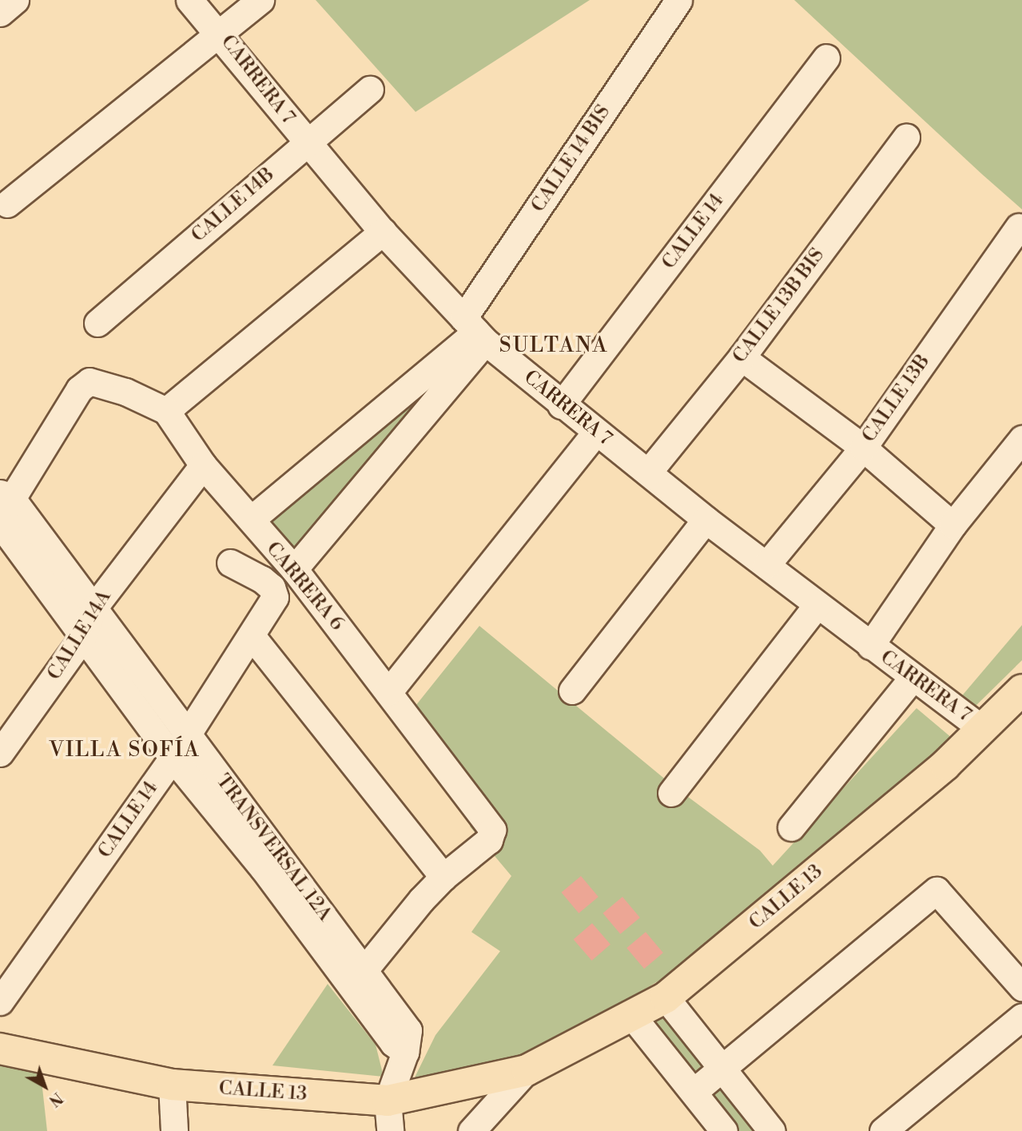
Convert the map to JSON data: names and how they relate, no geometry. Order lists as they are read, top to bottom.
{
  "streets": {
    "main road": ["CALLE 13"],
    "street": [
      "CARRERA 7",
      "CALLE 14 BIS",
      "CALLE 14B",
      "CALLE 14",
      "CALLE 13B BIS",
      "CALLE 13B",
      "CARRERA 6",
      "CALLE 14A",
      "TRANSVERSAL 12A"
    ]
  },
  "crossings": [
    ["CARRERA 7", "CALLE 14 BIS"],
    ["CARRERA 7", "CALLE 14B"],
    ["CARRERA 7", "CALLE 14"],
    ["CARRERA 7", "CALLE 13B BIS"],
    ["CARRERA 7", "CALLE 13B"],
    ["CARRERA 7", "CALLE 13"],
    ["CALLE 14 BIS", "CARRERA 6"],
    ["CALLE 14", "CARRERA 6"],
    ["CALLE 14", "TRANSVERSAL 12A"],
    ["CARRERA 6", "CALLE 14A"],
    ["CALLE 14A", "TRANSVERSAL 12A"],
    ["TRANSVERSAL 12A", "CALLE 13"]
  ],
  "districts": ["SULTANA", "VILLA SOFÍA"],
  "north": "bottom right"
}
